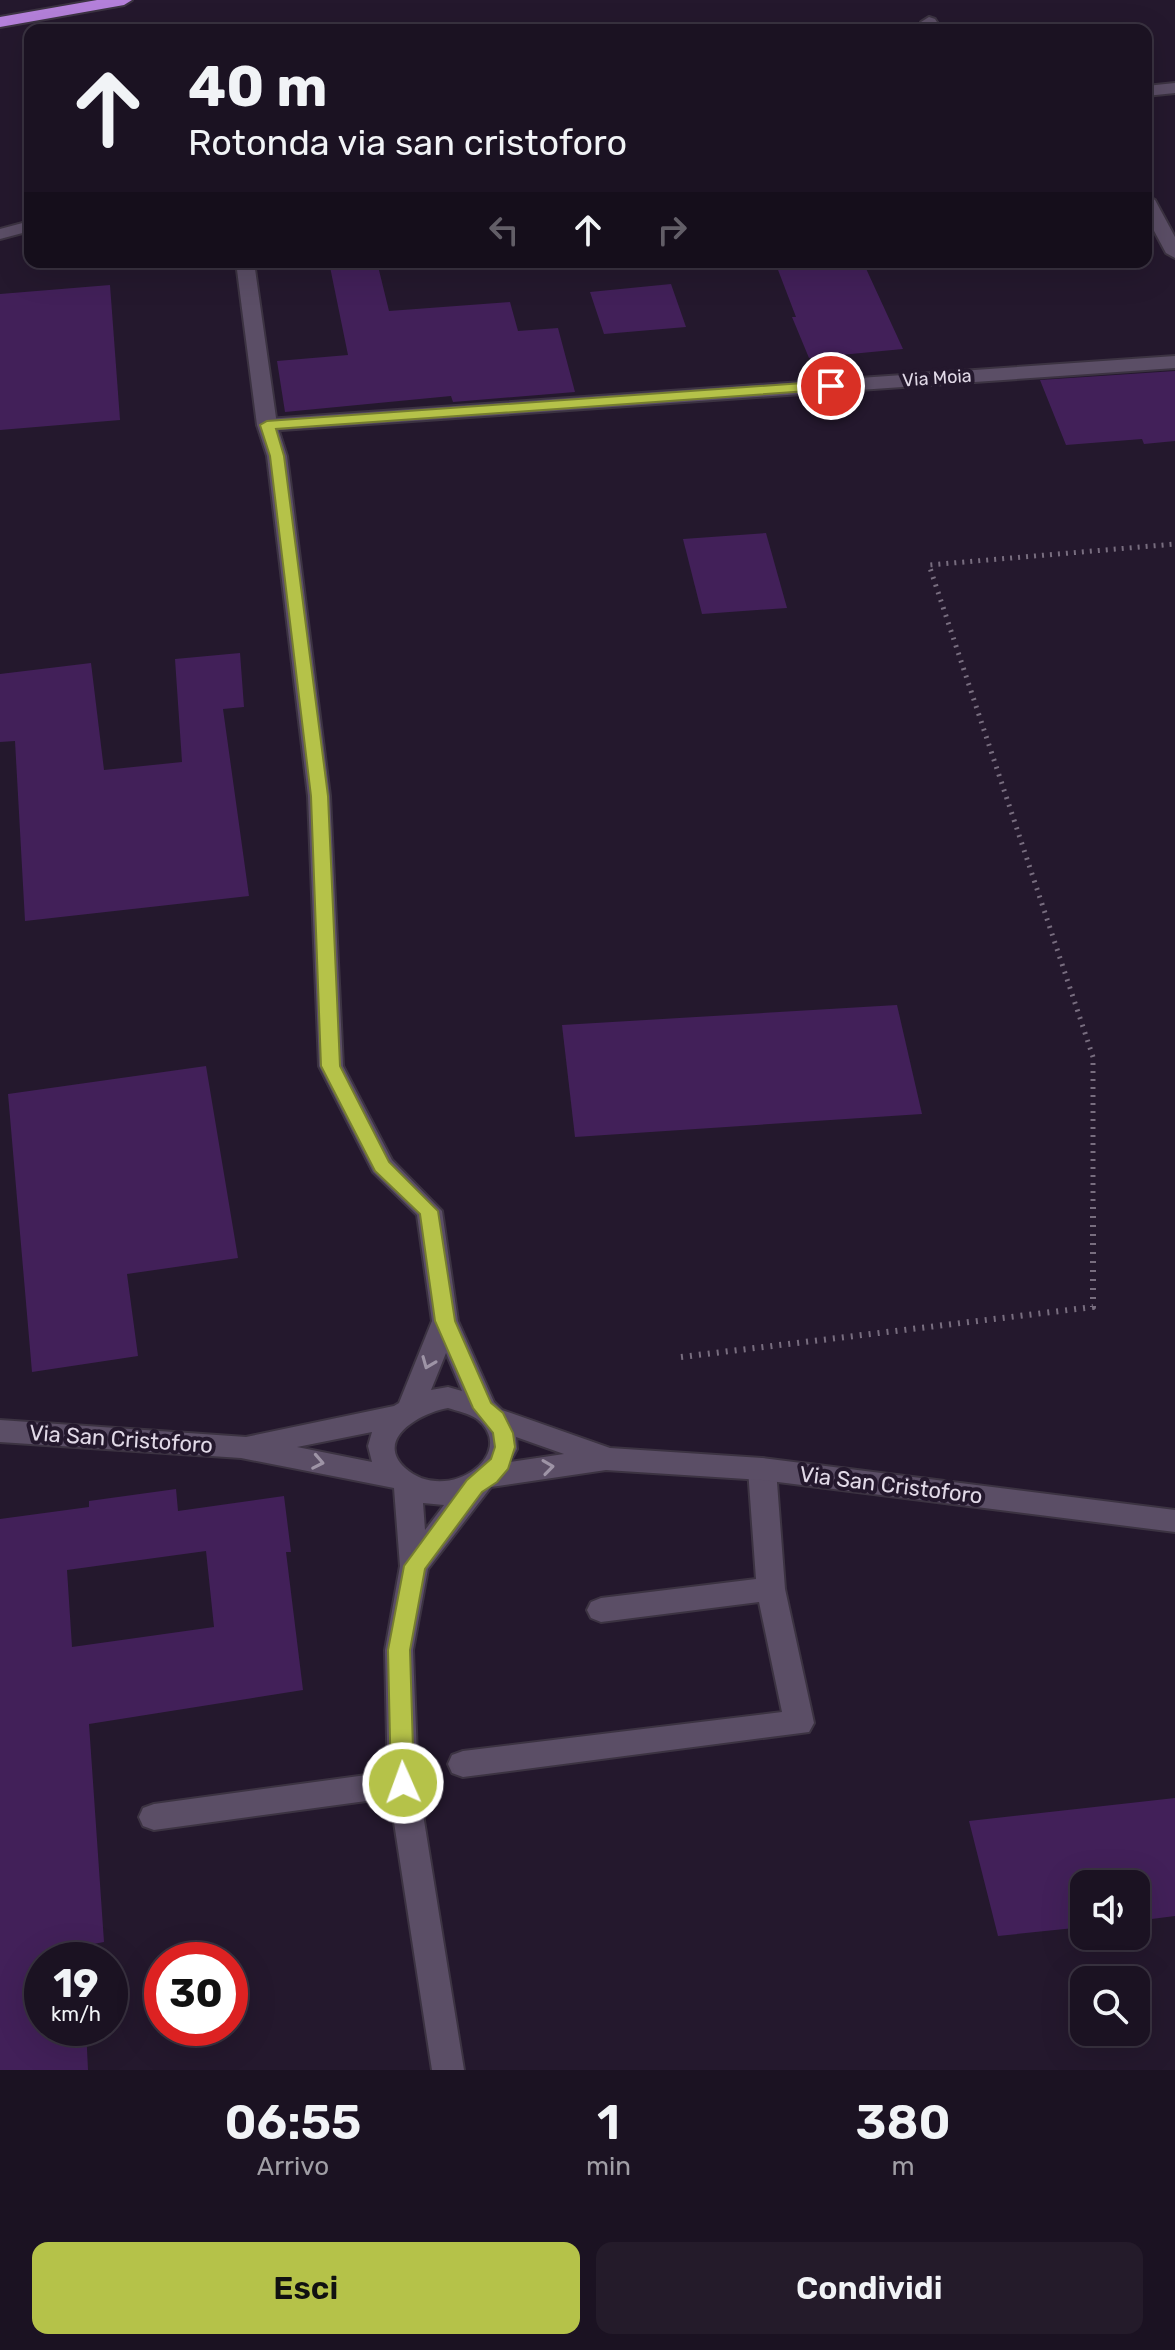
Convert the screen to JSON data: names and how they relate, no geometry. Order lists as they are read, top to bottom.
{
  "streets": {
    "street": ["Via Moia", "Via San Cristoforo"]
  },
  "page": {
    "turn": ["40 m", "Rotonda via san cristoforo"],
    "speed": "19 km/h",
    "limit": "30",
    "eta": [
      "06:55",
      "Arrivo",
      "1",
      "min",
      "380",
      "m"
    ],
    "buttons": ["Esci", "Condividi"]
  }
}
